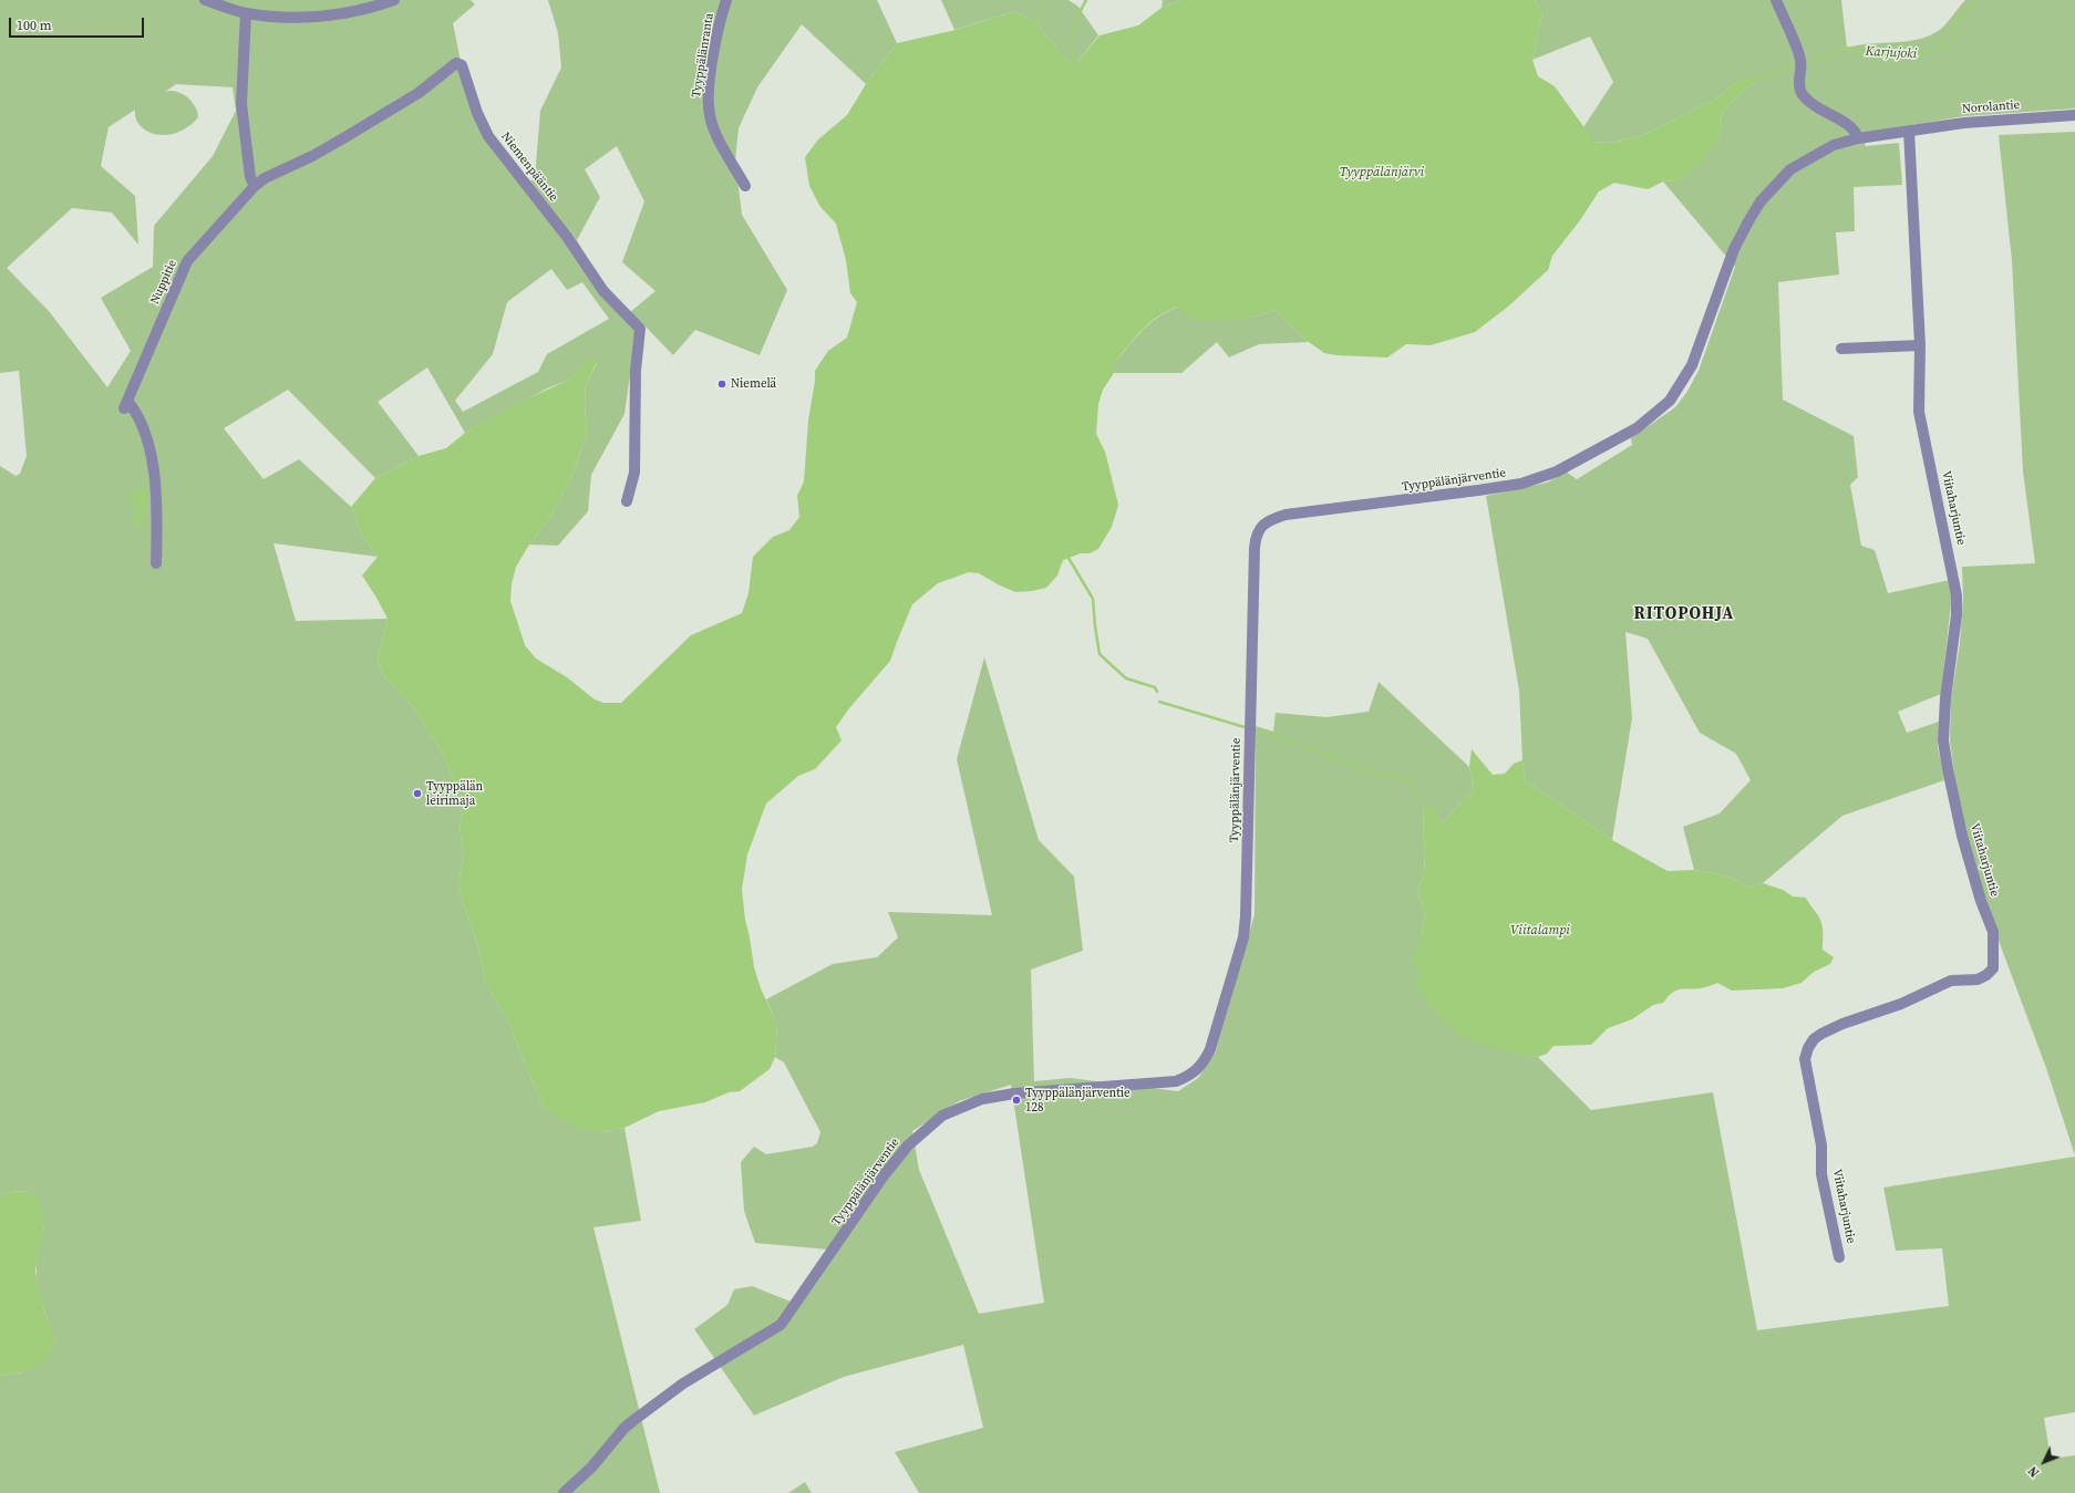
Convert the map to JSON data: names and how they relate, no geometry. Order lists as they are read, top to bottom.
{
  "streets": {
    "street": [
      "Tyyppälänranta",
      "Norolantie",
      "Niemenpääntie",
      "Nuppitie",
      "Tyyppälänjärventie",
      "Viitaharjuntie"
    ]
  },
  "crossings": [
    ["Norolantie", "Tyyppälänjärventie"],
    ["Norolantie", "Viitaharjuntie"],
    ["Niemenpääntie", "Nuppitie"],
    ["Tyyppälänjärventie", "Viitaharjuntie"]
  ],
  "districts": ["RITOPOHJA"],
  "water": ["Karjujoki", "Tyyppälänjärvi", "Viitalampi"],
  "places": ["Niemelä", "Tyyppälän leirimaja", "Tyyppälänjärventie 128"],
  "scale_bar": "100 m",
  "north": "bottom left"
}
